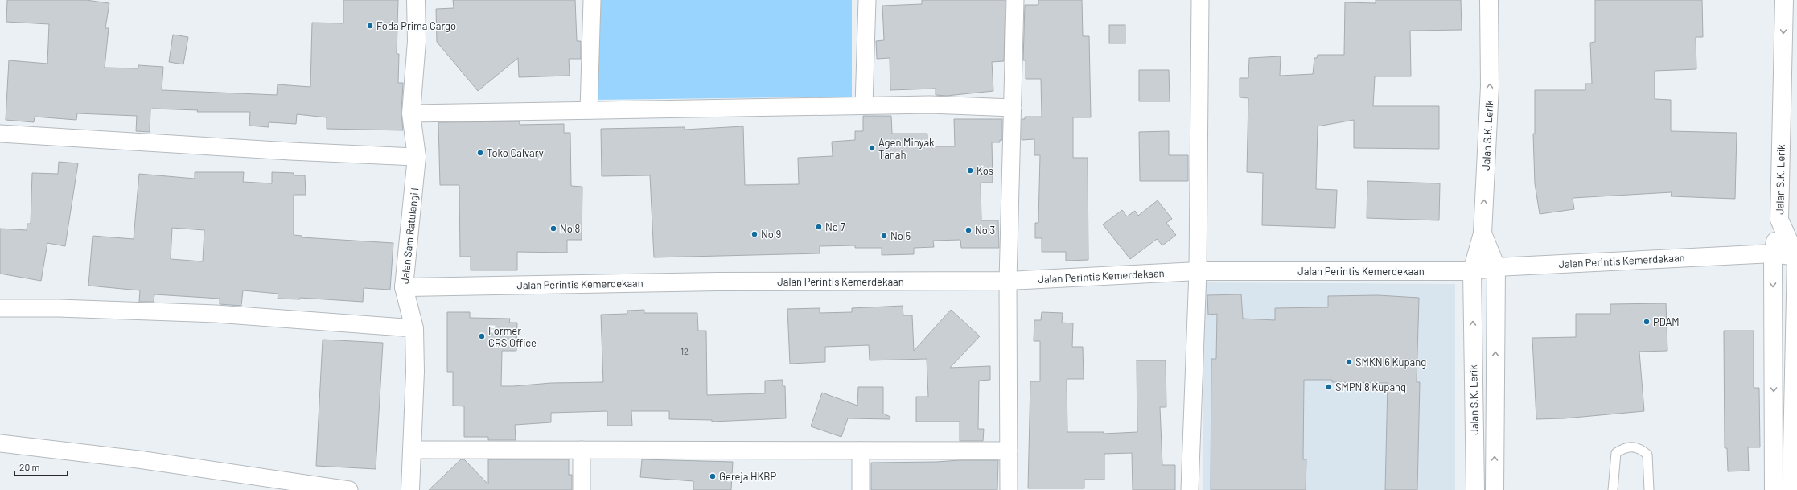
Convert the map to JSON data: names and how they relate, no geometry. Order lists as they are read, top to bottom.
{
  "streets": {
    "main road": ["Jalan S.K. Lerik", "Jalan Sam Ratulangi I", "Jalan Perintis Kemerdekaan"]
  },
  "crossings": [
    ["Jalan S.K. Lerik", "Jalan Perintis Kemerdekaan"],
    ["Jalan Sam Ratulangi I", "Jalan Perintis Kemerdekaan"]
  ],
  "places": [
    "Foda Prima Cargo",
    "Agen Minyak Tanah",
    "Toko Calvary",
    "Kos",
    "No 7",
    "No 8",
    "No 3",
    "No 9",
    "No 5",
    "PDAM",
    "Former CRS Office",
    "SMKN 6 Kupang",
    "SMPN 8 Kupang",
    "Gereja HKBP"
  ],
  "house_numbers": ["12"],
  "scale_bar": "20 m"
}
